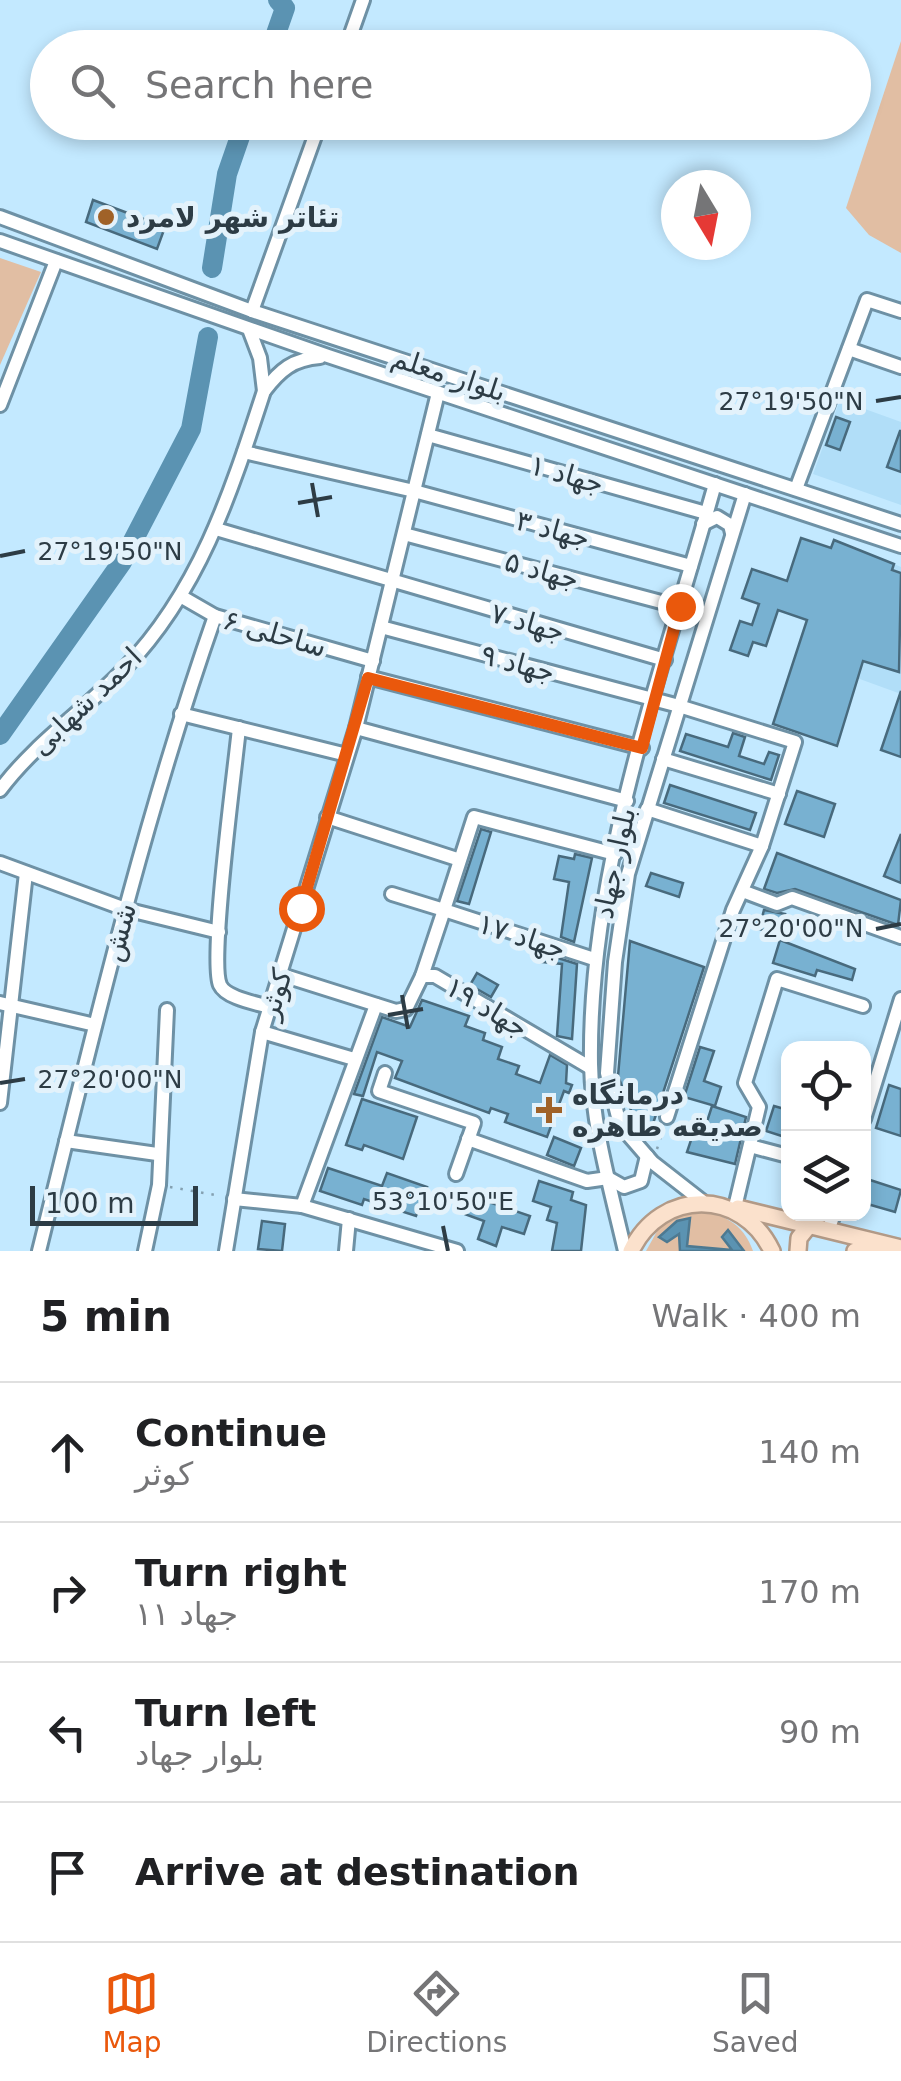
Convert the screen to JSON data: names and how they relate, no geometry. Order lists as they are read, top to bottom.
{
  "streets": {
    "street": [
      "بلوار معلم",
      "جهاد ۱",
      "جهاد ۳",
      "جهاد ۵",
      "جهاد ۷",
      "ساحلی ۶",
      "جهاد ۹",
      "احمد شهابی",
      "بلوار جهاد",
      "شش",
      "جهاد ۱۷",
      "کوثر",
      "جهاد ۱۹"
    ]
  },
  "crossings": [
    ["بلوار معلم", "احمد شهابی"],
    ["بلوار معلم", "بلوار جهاد"],
    ["بلوار معلم", "کوثر"],
    ["جهاد ۱", "بلوار جهاد"],
    ["جهاد ۱", "کوثر"],
    ["جهاد ۳", "احمد شهابی"],
    ["جهاد ۳", "بلوار جهاد"],
    ["جهاد ۳", "کوثر"],
    ["جهاد ۵", "بلوار جهاد"],
    ["جهاد ۵", "کوثر"],
    ["جهاد ۷", "احمد شهابی"],
    ["جهاد ۷", "بلوار جهاد"],
    ["جهاد ۷", "کوثر"],
    ["ساحلی ۶", "احمد شهابی"],
    ["ساحلی ۶", "شش"],
    ["ساحلی ۶", "کوثر"],
    ["جهاد ۹", "بلوار جهاد"],
    ["جهاد ۹", "کوثر"],
    ["بلوار جهاد", "جهاد ۱۷"],
    ["بلوار جهاد", "جهاد ۱۹"]
  ],
  "places": {
    "other": ["تئاتر شهر لامرد"],
    "health": ["درمانگاه صدیقه طاهره"]
  },
  "scale_bar": "100 m",
  "north": "bottom",
  "page": {
    "search": "Search here",
    "scale": "100 m",
    "heading": ["5 min", "Walk · 400 m"],
    "list": [
      ["Continue", "کوثر", "140 m"],
      ["Turn right", "جهاد ۱۱", "170 m"],
      ["Turn left", "بلوار جهاد", "90 m"],
      "Arrive at destination"
    ],
    "nav": ["Map", "Directions", "Saved"]
  },
  "coordinates": ["27°19'50\"N", "27°20'00\"N", "53°10'50\"E"]
}
